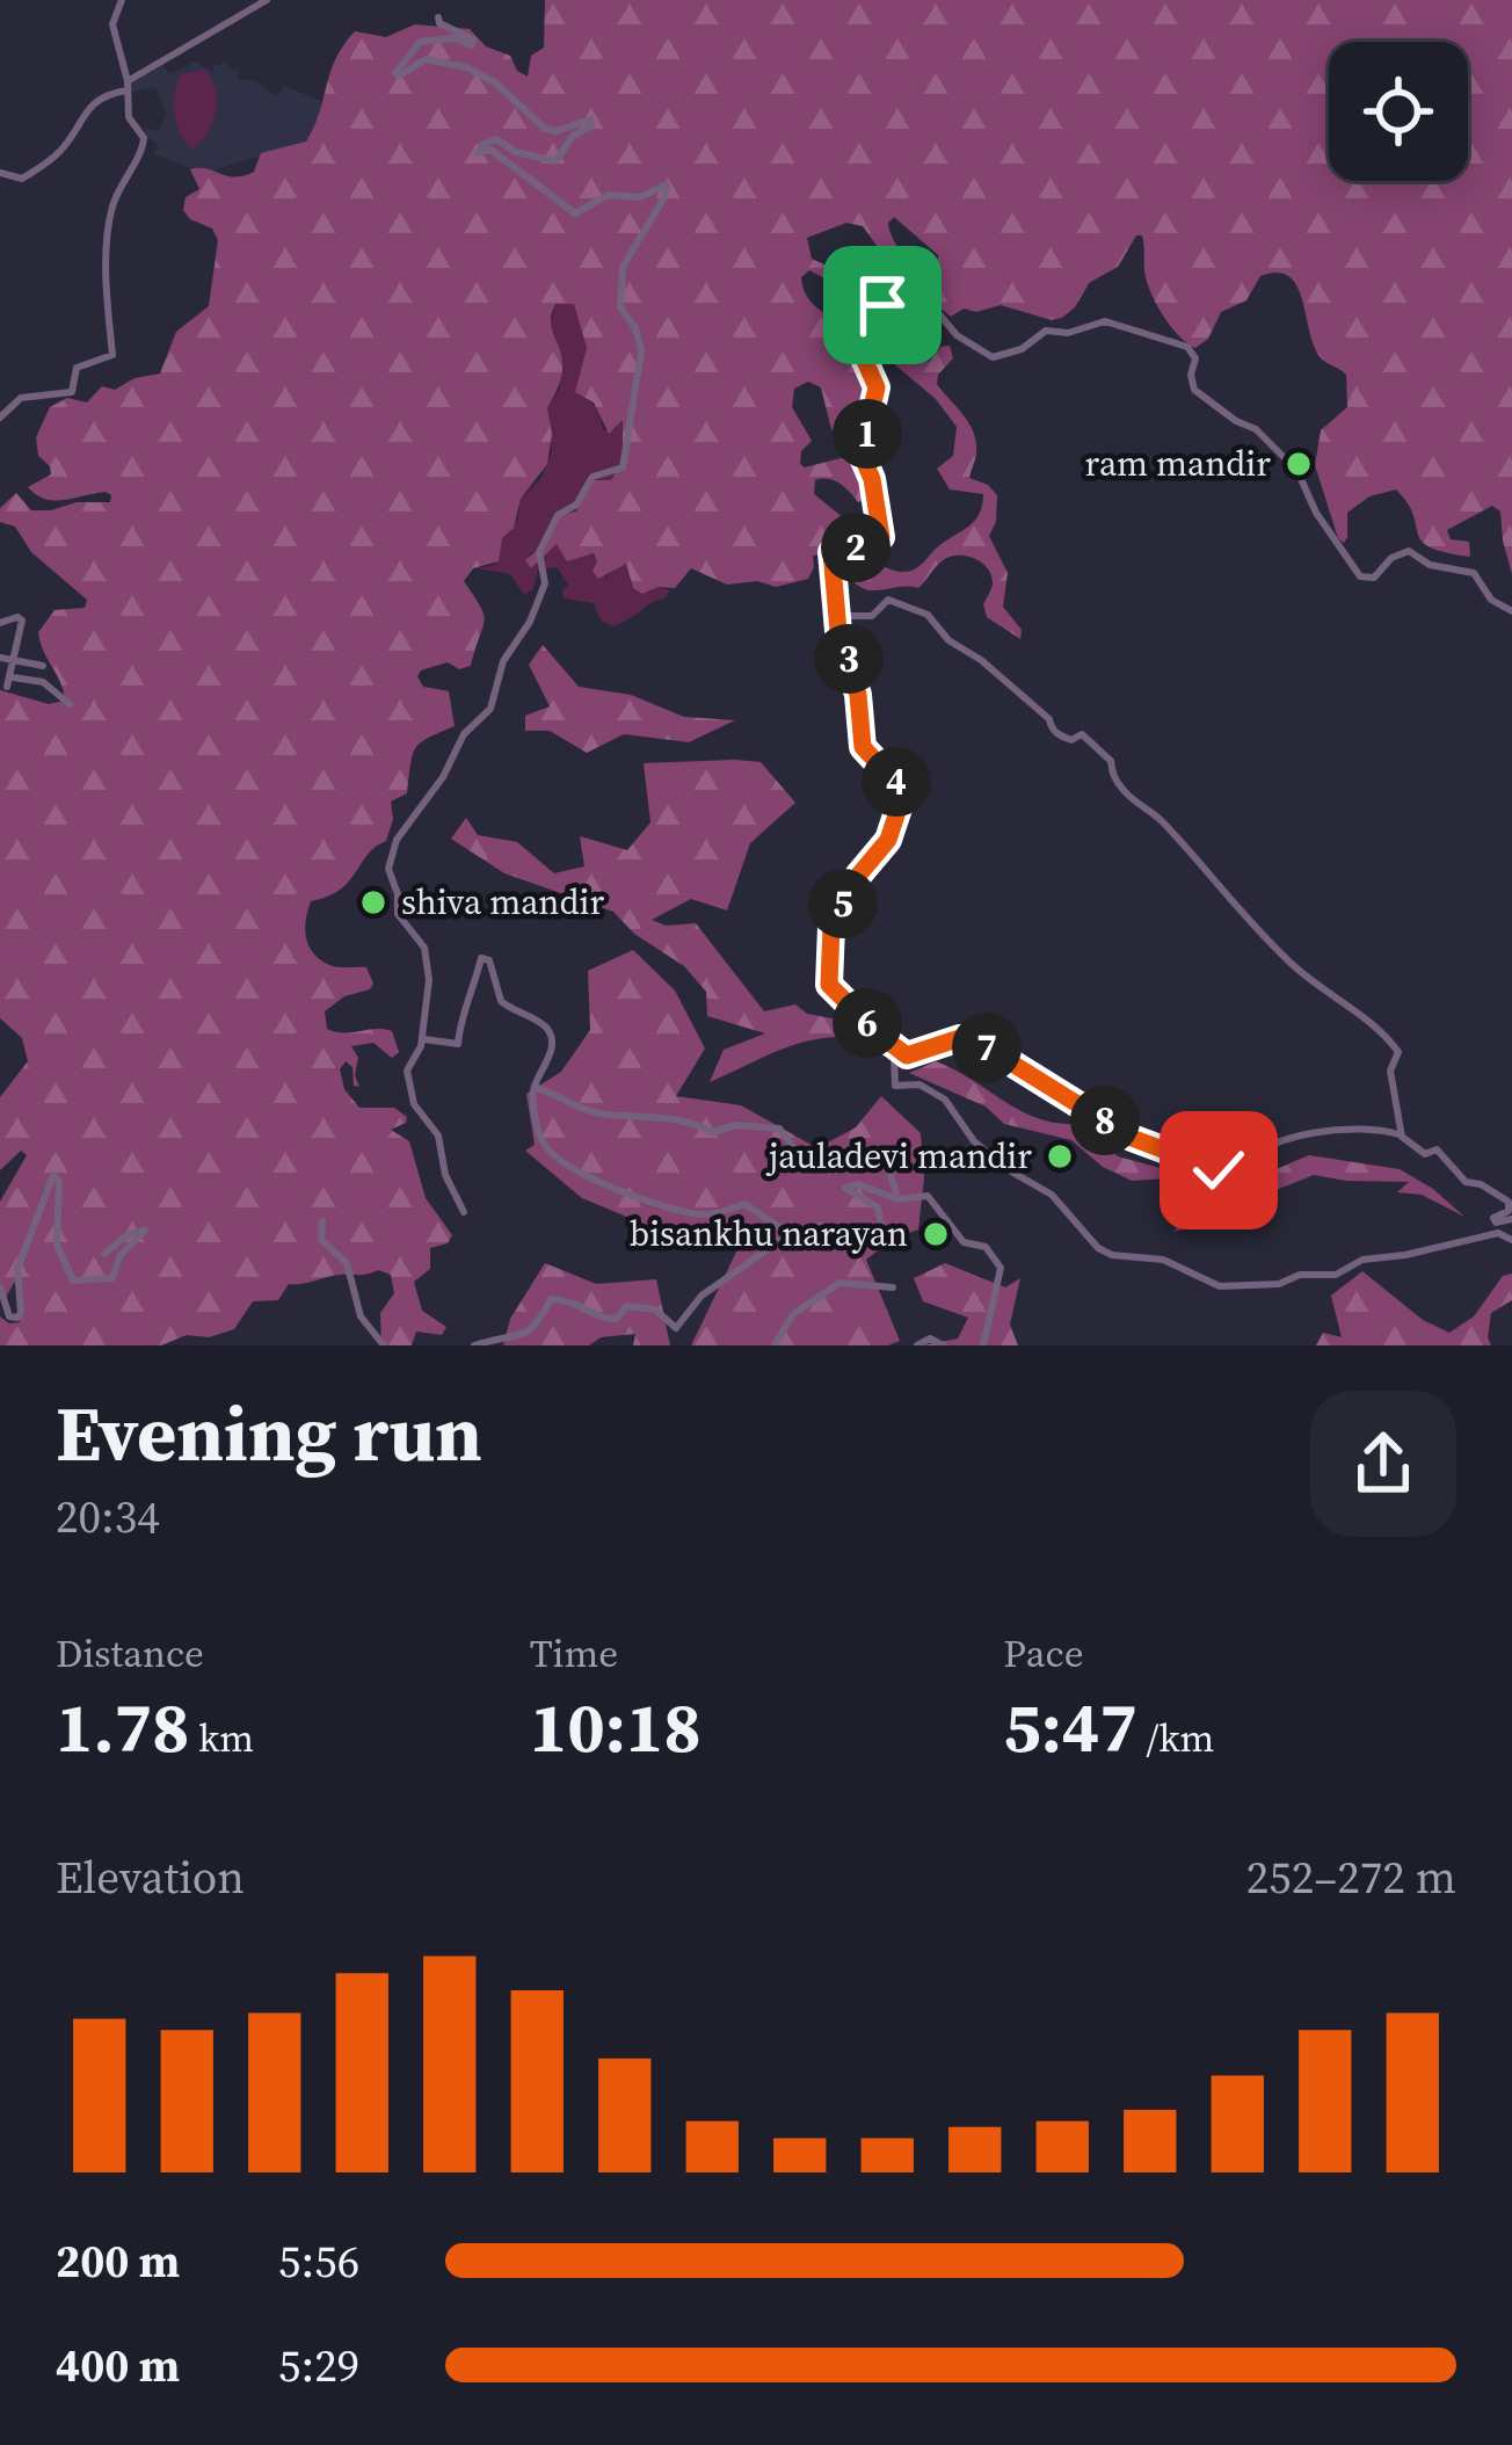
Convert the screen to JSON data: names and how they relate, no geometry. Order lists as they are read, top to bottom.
{
  "places": [
    "ram mandir",
    "shiva mandir",
    "jauladevi mandir",
    "bisankhu narayan"
  ],
  "page": {
    "pins": [
      "1",
      "2",
      "3",
      "4",
      "5",
      "6",
      "7",
      "8"
    ],
    "heading": ["Evening run", "20:34"],
    "stats": [
      ["Distance", "1.78 km"],
      ["Time", "10:18"],
      ["Pace", "5:47 /km"]
    ],
    "chart": ["Elevation", "252–272 m"],
    "list": [
      {
        "name": "200 m",
        "note": "5:56"
      },
      {
        "name": "400 m",
        "note": "5:29"
      }
    ]
  }
}
